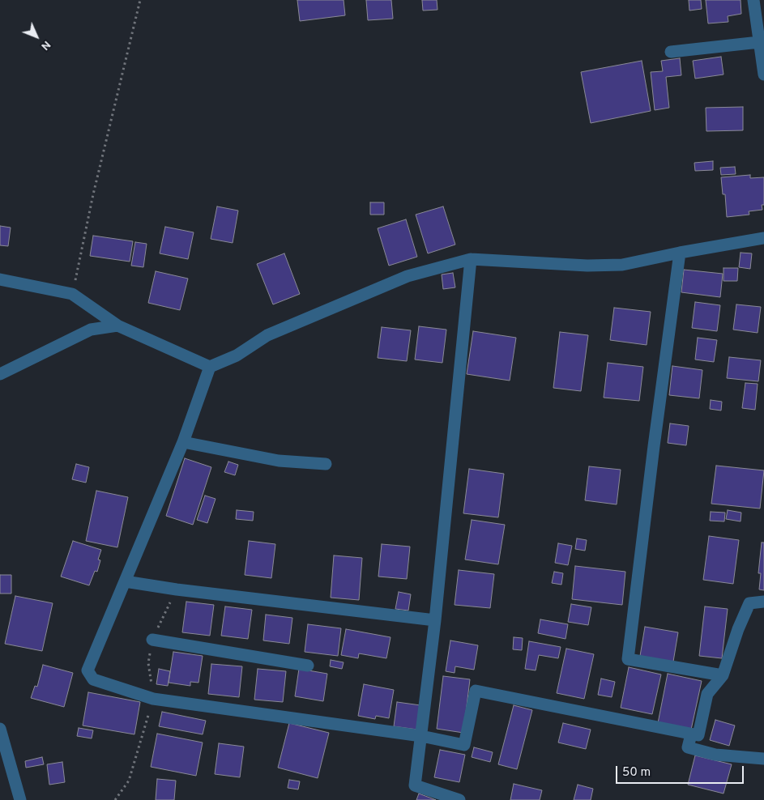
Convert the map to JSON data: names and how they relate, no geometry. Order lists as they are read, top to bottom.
{
  "scale_bar": "50 m",
  "north": "bottom right"
}
